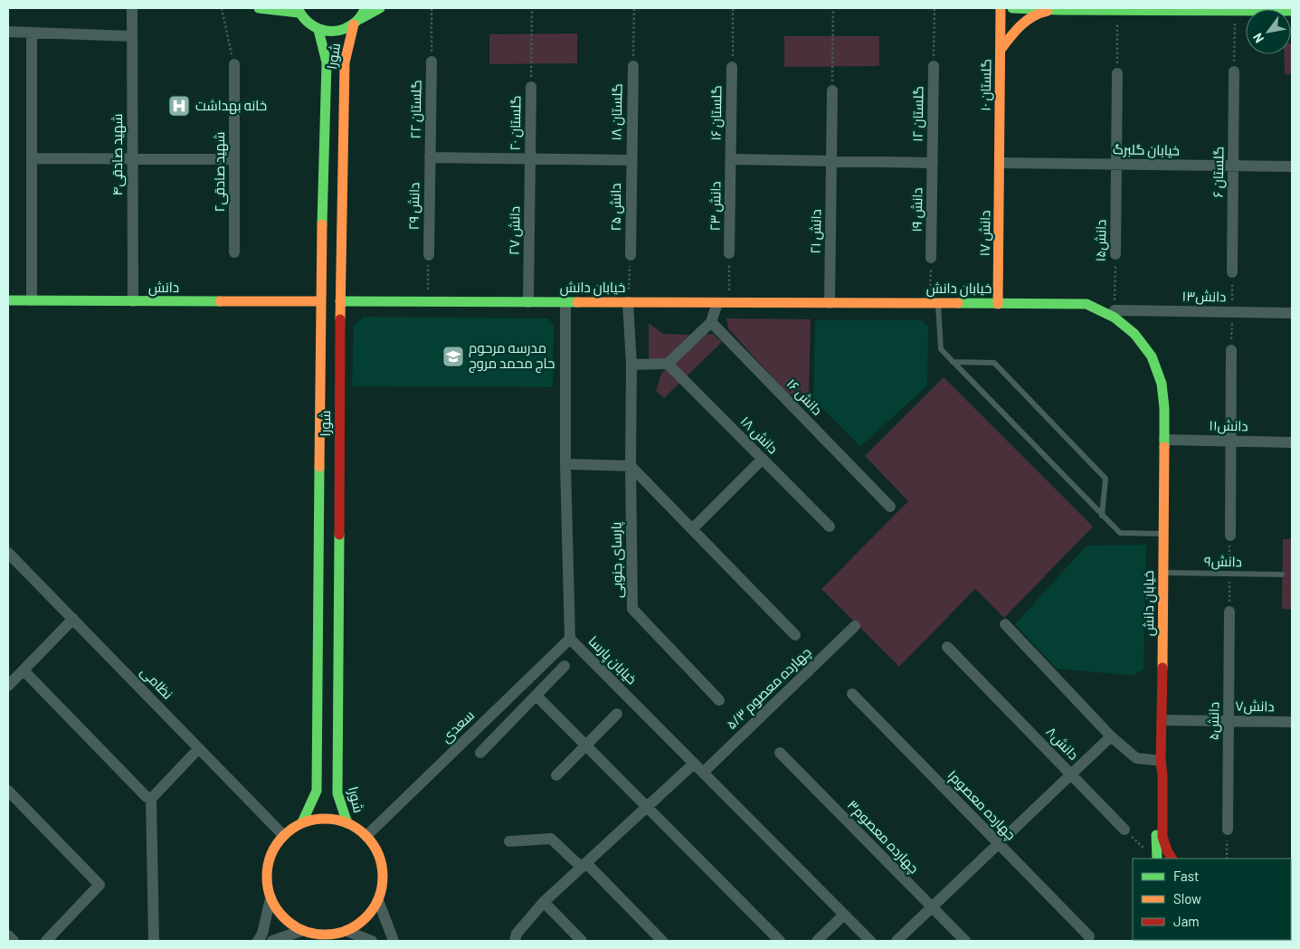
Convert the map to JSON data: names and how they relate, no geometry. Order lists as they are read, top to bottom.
{
  "streets": {
    "street": [
      "شورا",
      "گلستان ۱۰",
      "گلستان ۲۲",
      "گلستان ۱۸",
      "گلستان ۱۶",
      "گلستان ۱۲",
      "گلستان ۲۰",
      "خیابان گلبرگ",
      "شهید صادقی۴",
      "شهید صادقی۲",
      "گلستان ۶",
      "دانش ۲۹",
      "دانش ۲۳",
      "دانش ۲۵",
      "دانش ۱۹",
      "دانش ۲۷",
      "دانش ۲۱",
      "دانش ۱۷",
      "دانش۱۵",
      "دانش",
      "خیابان دانش",
      "دانش۱۳",
      "دانش ۱۶",
      "دانش۱۱",
      "دانش ۱۸",
      "پارسای جنوبی",
      "خیابان پارسا",
      "نظامی",
      "چهارده معصوم ۵/۳",
      "دانش۷",
      "دانش۵",
      "سعدی",
      "دانش۸",
      "چهارده معصوم۱",
      "چهارده معصوم۳"
    ],
    "lane": ["دانش۹"]
  },
  "crossings": [
    ["شورا", "دانش"],
    ["شورا", "خیابان دانش"],
    ["شورا", "نظامی"],
    ["شورا", "سعدی"],
    ["گلستان ۱۰", "خیابان گلبرگ"],
    ["گلستان ۱۰", "دانش ۱۷"],
    ["گلستان ۲۲", "دانش ۲۹"],
    ["گلستان ۱۸", "دانش ۲۵"],
    ["گلستان ۱۶", "دانش ۲۳"],
    ["گلستان ۱۲", "دانش ۱۹"],
    ["گلستان ۲۰", "دانش ۲۷"],
    ["خیابان گلبرگ", "گلستان ۶"],
    ["خیابان گلبرگ", "دانش ۱۷"],
    ["خیابان گلبرگ", "دانش۱۵"],
    ["شهید صادقی۴", "دانش"],
    ["دانش ۲۷", "خیابان دانش"],
    ["دانش ۲۱", "خیابان دانش"],
    ["دانش ۱۷", "خیابان دانش"],
    ["دانش۱۵", "دانش۱۳"],
    ["خیابان دانش", "دانش۱۱"],
    ["خیابان دانش", "پارسای جنوبی"],
    ["خیابان دانش", "دانش۹"],
    ["خیابان دانش", "خیابان پارسا"],
    ["خیابان دانش", "دانش۷"],
    ["خیابان پارسا", "چهارده معصوم ۵/۳"],
    ["خیابان پارسا", "سعدی"],
    ["نظامی", "سعدی"],
    ["دانش۷", "دانش۵"]
  ],
  "places": {
    "hospital": ["خانه بهداشت"],
    "school or university": ["مدرسه مرحوم حاج محمد مروج"]
  },
  "legend": ["Fast", "Slow", "Jam"],
  "north": "bottom left"
}
